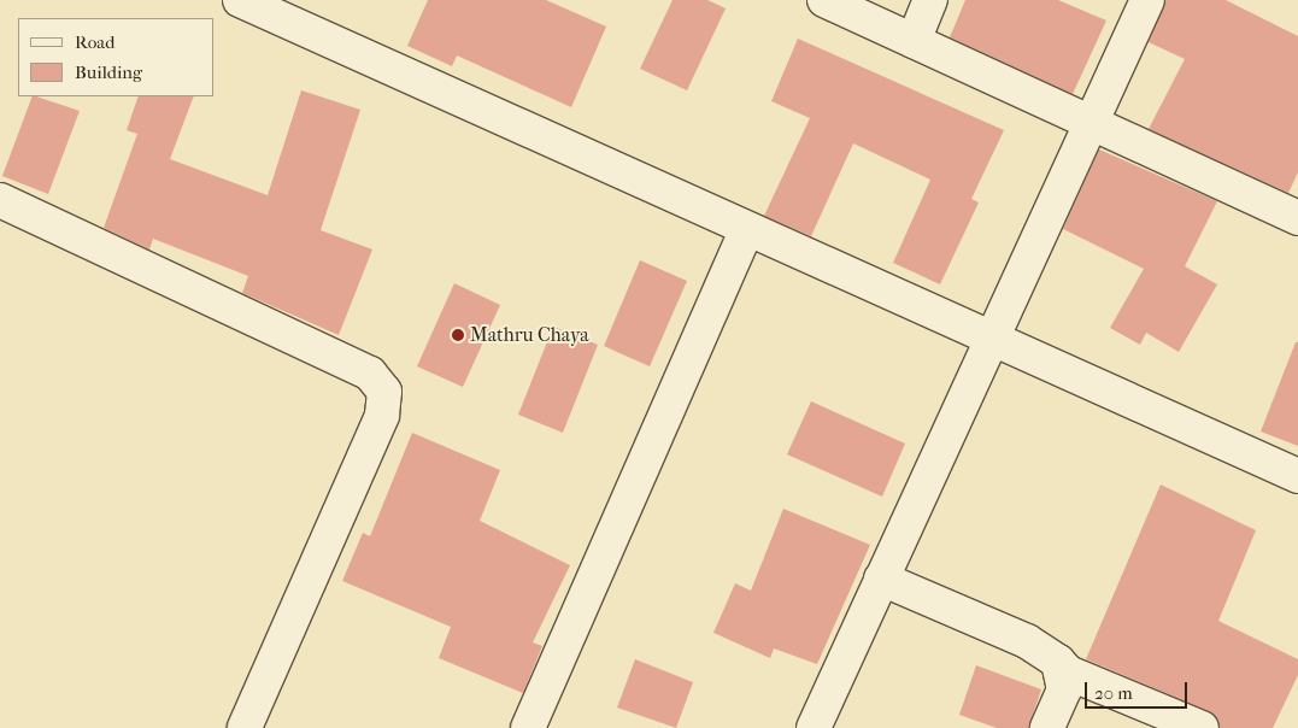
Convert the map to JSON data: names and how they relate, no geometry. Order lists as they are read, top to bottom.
{
  "places": ["Mathru Chaya"],
  "legend": ["Road", "Building"],
  "scale_bar": "20 m"
}
